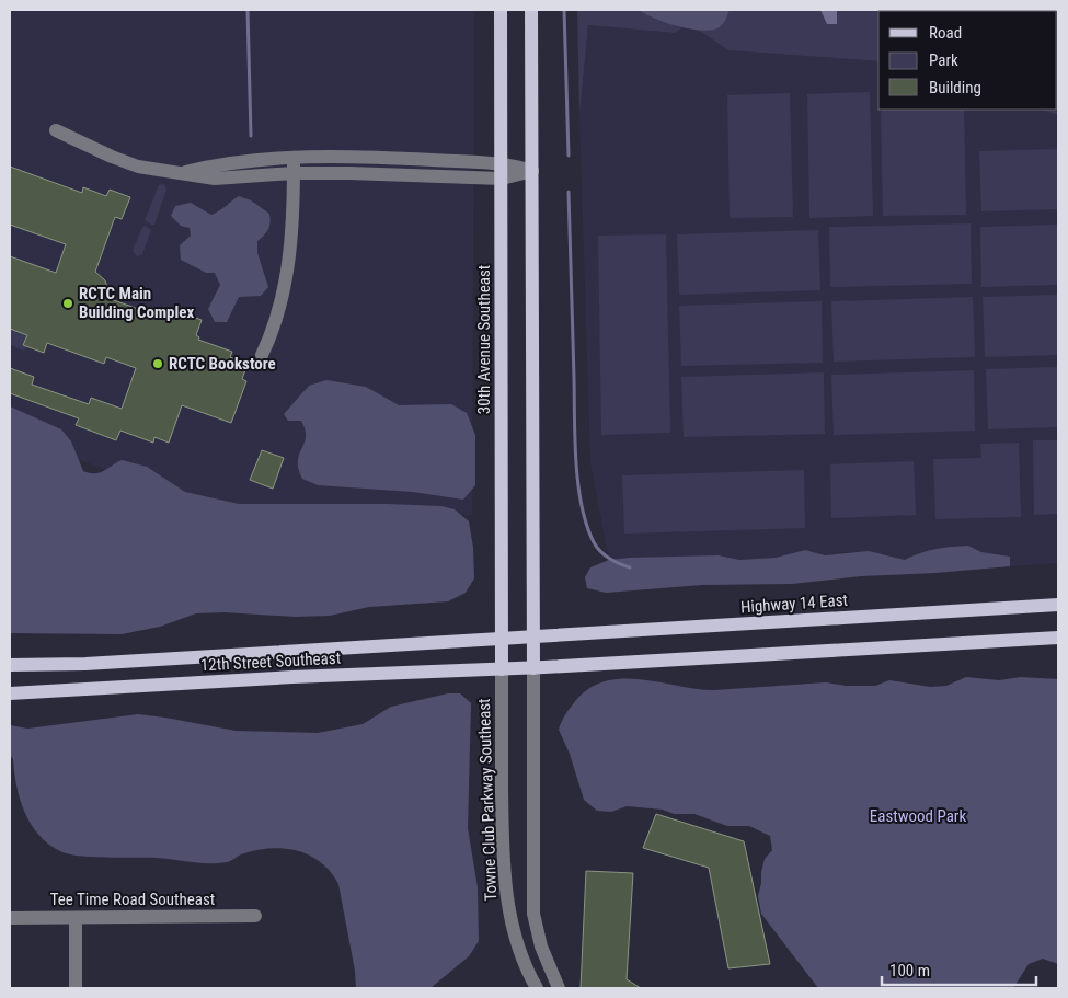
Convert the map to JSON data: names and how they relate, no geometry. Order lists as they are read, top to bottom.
{
  "streets": {
    "main road": ["30th Avenue Southeast", "Highway 14 East", "12th Street Southeast"],
    "street": ["Towne Club Parkway Southeast", "Tee Time Road Southeast"]
  },
  "crossings": [
    ["30th Avenue Southeast", "12th Street Southeast"],
    ["30th Avenue Southeast", "Towne Club Parkway Southeast"],
    ["Highway 14 East", "12th Street Southeast"],
    ["12th Street Southeast", "Towne Club Parkway Southeast"]
  ],
  "parks": ["Eastwood Park"],
  "places": ["RCTC Main Building Complex", "RCTC Bookstore"],
  "legend": ["Road", "Park", "Building"],
  "scale_bar": "100 m"
}
